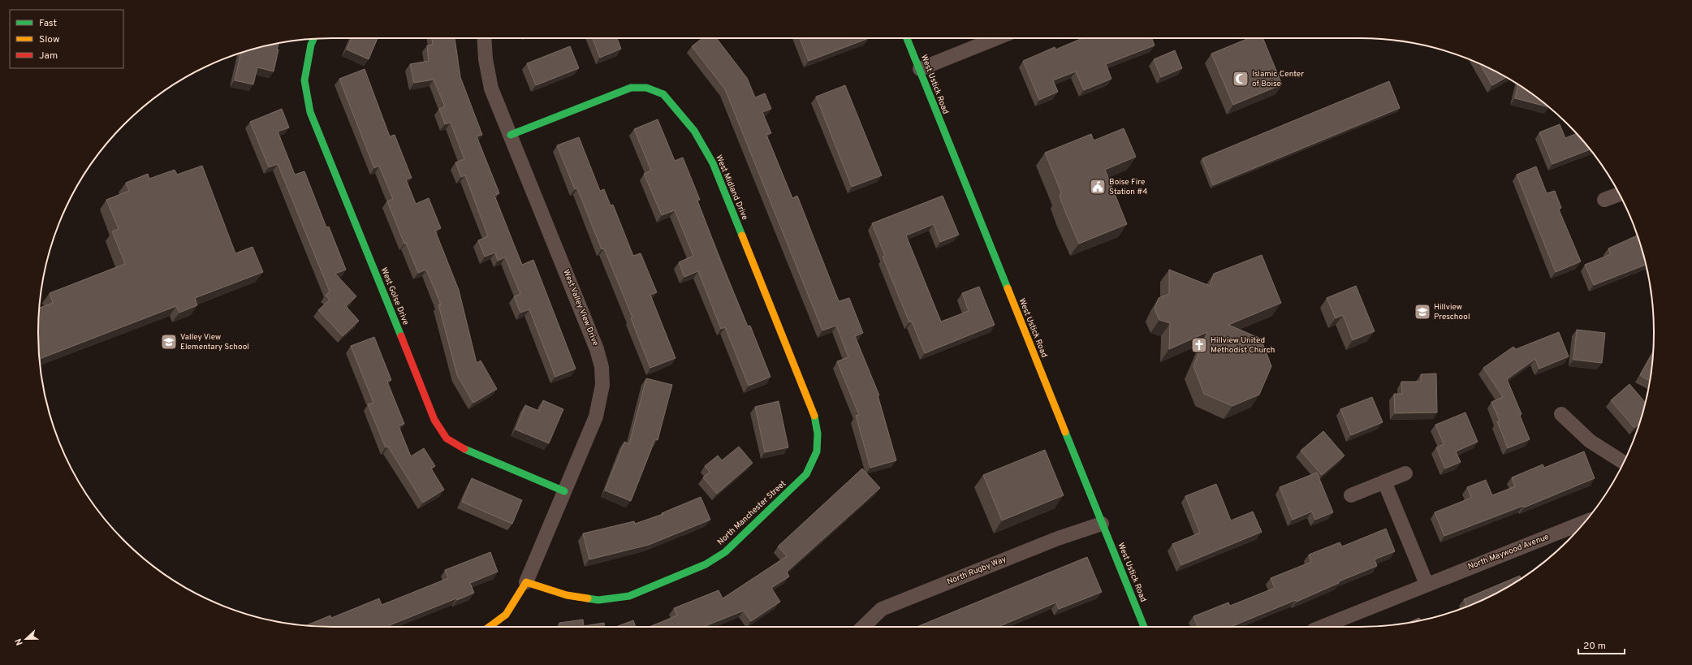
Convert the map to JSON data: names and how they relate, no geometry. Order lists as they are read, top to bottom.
{
  "streets": {
    "street": [
      "West Ustick Road",
      "West Midland Drive",
      "West Golse Drive",
      "West Valley View Drive",
      "North Manchester Street",
      "North Maywood Avenue",
      "North Rugby Way"
    ]
  },
  "crossings": [
    ["West Ustick Road", "North Rugby Way"],
    ["West Midland Drive", "West Valley View Drive"],
    ["West Midland Drive", "North Manchester Street"],
    ["West Golse Drive", "West Valley View Drive"],
    ["West Valley View Drive", "North Manchester Street"]
  ],
  "places": {
    "mosque": ["Islamic Center of Boise"],
    "public building": ["Boise Fire Station #4"],
    "school or university": ["Hillview Preschool", "Valley View Elementary School"],
    "church": ["Hillview United Methodist Church"]
  },
  "legend": ["Fast", "Slow", "Jam"],
  "scale_bar": "20 m",
  "north": "left"
}
